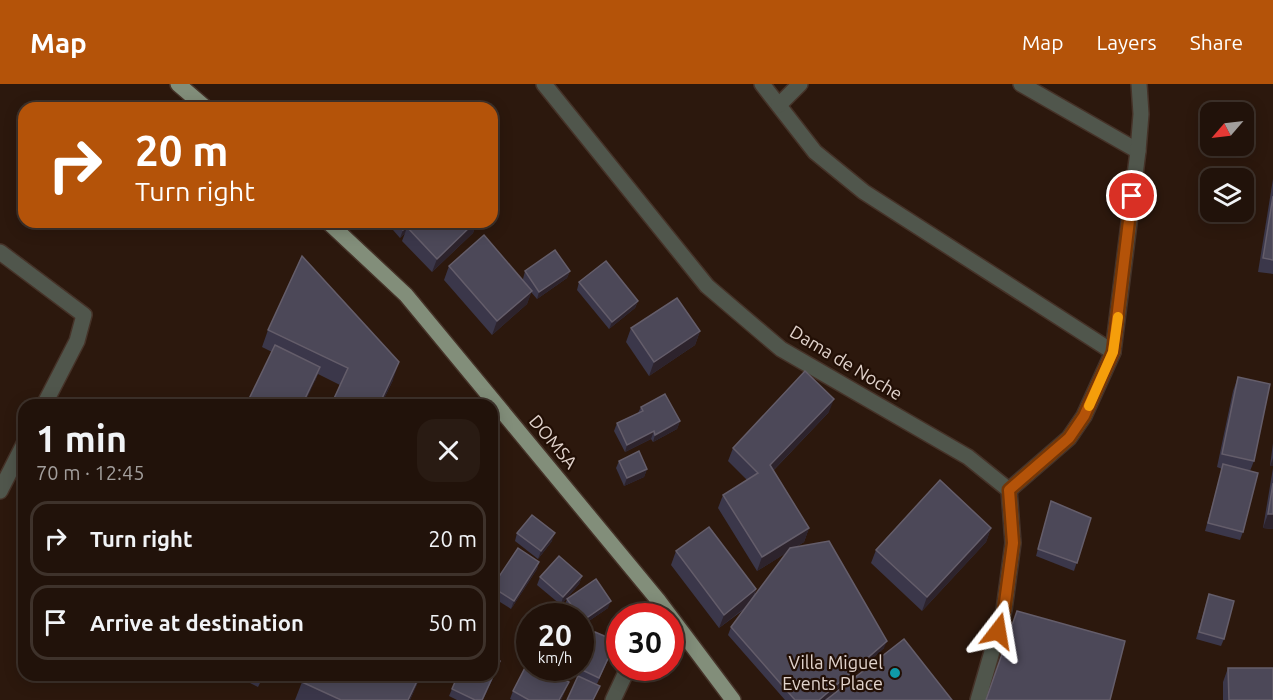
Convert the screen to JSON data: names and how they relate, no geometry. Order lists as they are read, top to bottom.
{
  "streets": {
    "main road": ["DOMSA"],
    "street": ["Dama de Noche"]
  },
  "places": ["Villa Miguel Events Place"],
  "north": "bottom left",
  "page": {
    "header": "Map",
    "nav": ["Map", "Layers", "Share"],
    "turn": ["20 m", "Turn right"],
    "heading": ["1 min", "70 m · 12:45"],
    "list": [
      {
        "name": "Turn right",
        "value": "20 m"
      },
      {
        "name": "Arrive at destination",
        "value": "50 m"
      }
    ],
    "speed": "20 km/h",
    "limit": "30"
  }
}
